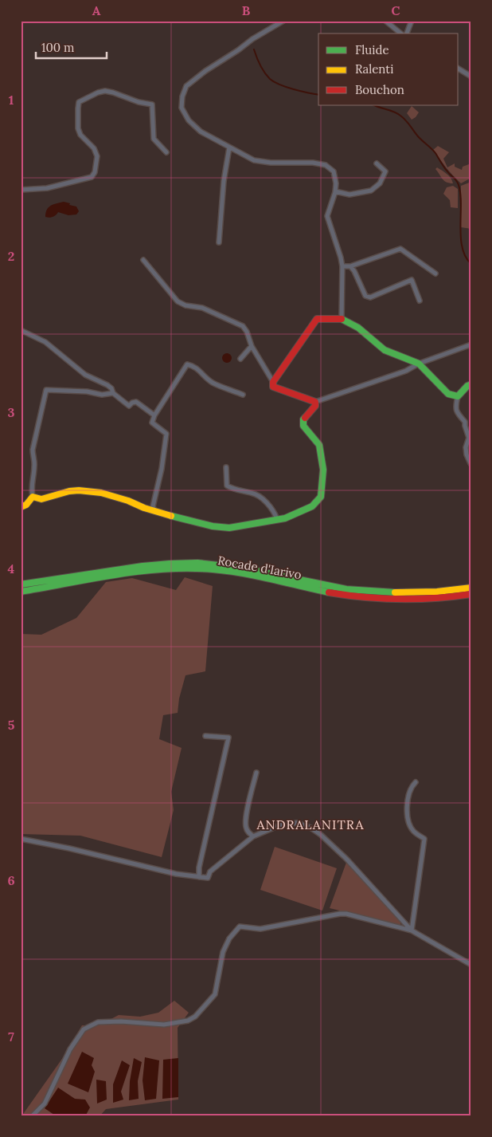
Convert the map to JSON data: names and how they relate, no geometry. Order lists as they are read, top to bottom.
{
  "streets": {
    "main road": ["Rocade d'Iarivo"]
  },
  "districts": ["ANDRALANITRA"],
  "legend": ["Fluide", "Ralenti", "Bouchon"],
  "scale_bar": "100 m",
  "grid": {
    "columns": ["A", "B", "C"],
    "rows": [
      "1",
      "2",
      "3",
      "4",
      "5",
      "6",
      "7"
    ]
  }
}
